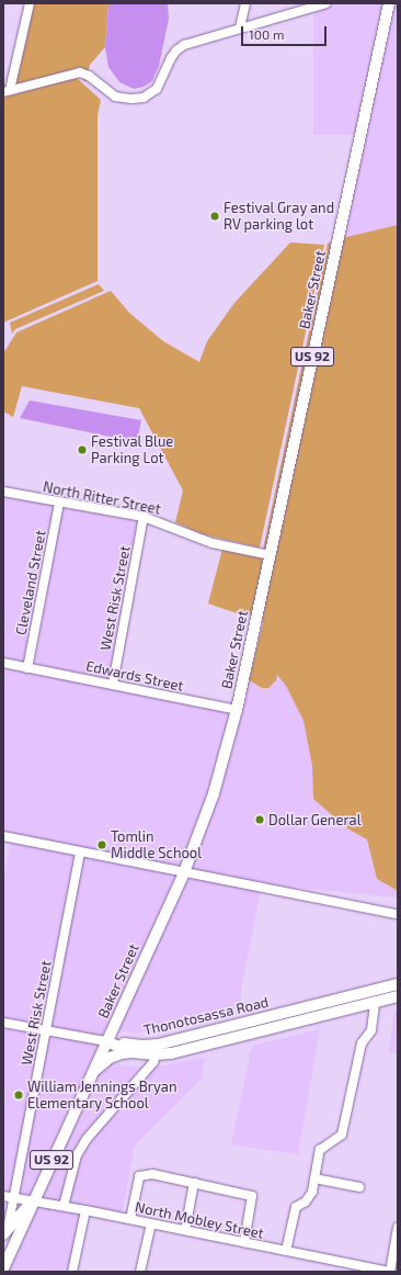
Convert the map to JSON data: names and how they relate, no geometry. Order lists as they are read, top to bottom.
{
  "streets": {
    "main road": ["Baker Street", "US 92", "Thonotosassa Road"],
    "street": [
      "North Ritter Street",
      "Cleveland Street",
      "West Risk Street",
      "Edwards Street",
      "North Mobley Street"
    ]
  },
  "crossings": [
    ["Baker Street", "US 92"],
    ["Baker Street", "North Ritter Street"],
    ["Baker Street", "Edwards Street"],
    ["Baker Street", "Thonotosassa Road"],
    ["Baker Street", "North Mobley Street"],
    ["US 92", "West Risk Street"],
    ["US 92", "North Mobley Street"],
    ["North Ritter Street", "Cleveland Street"],
    ["North Ritter Street", "West Risk Street"],
    ["Cleveland Street", "Edwards Street"],
    ["West Risk Street", "Edwards Street"],
    ["West Risk Street", "North Mobley Street"]
  ],
  "places": [
    "Festival Gray and RV parking lot",
    "Festival Blue Parking Lot",
    "Dollar General",
    "Tomlin Middle School",
    "William Jennings Bryan Elementary School"
  ],
  "scale_bar": "100 m"
}
